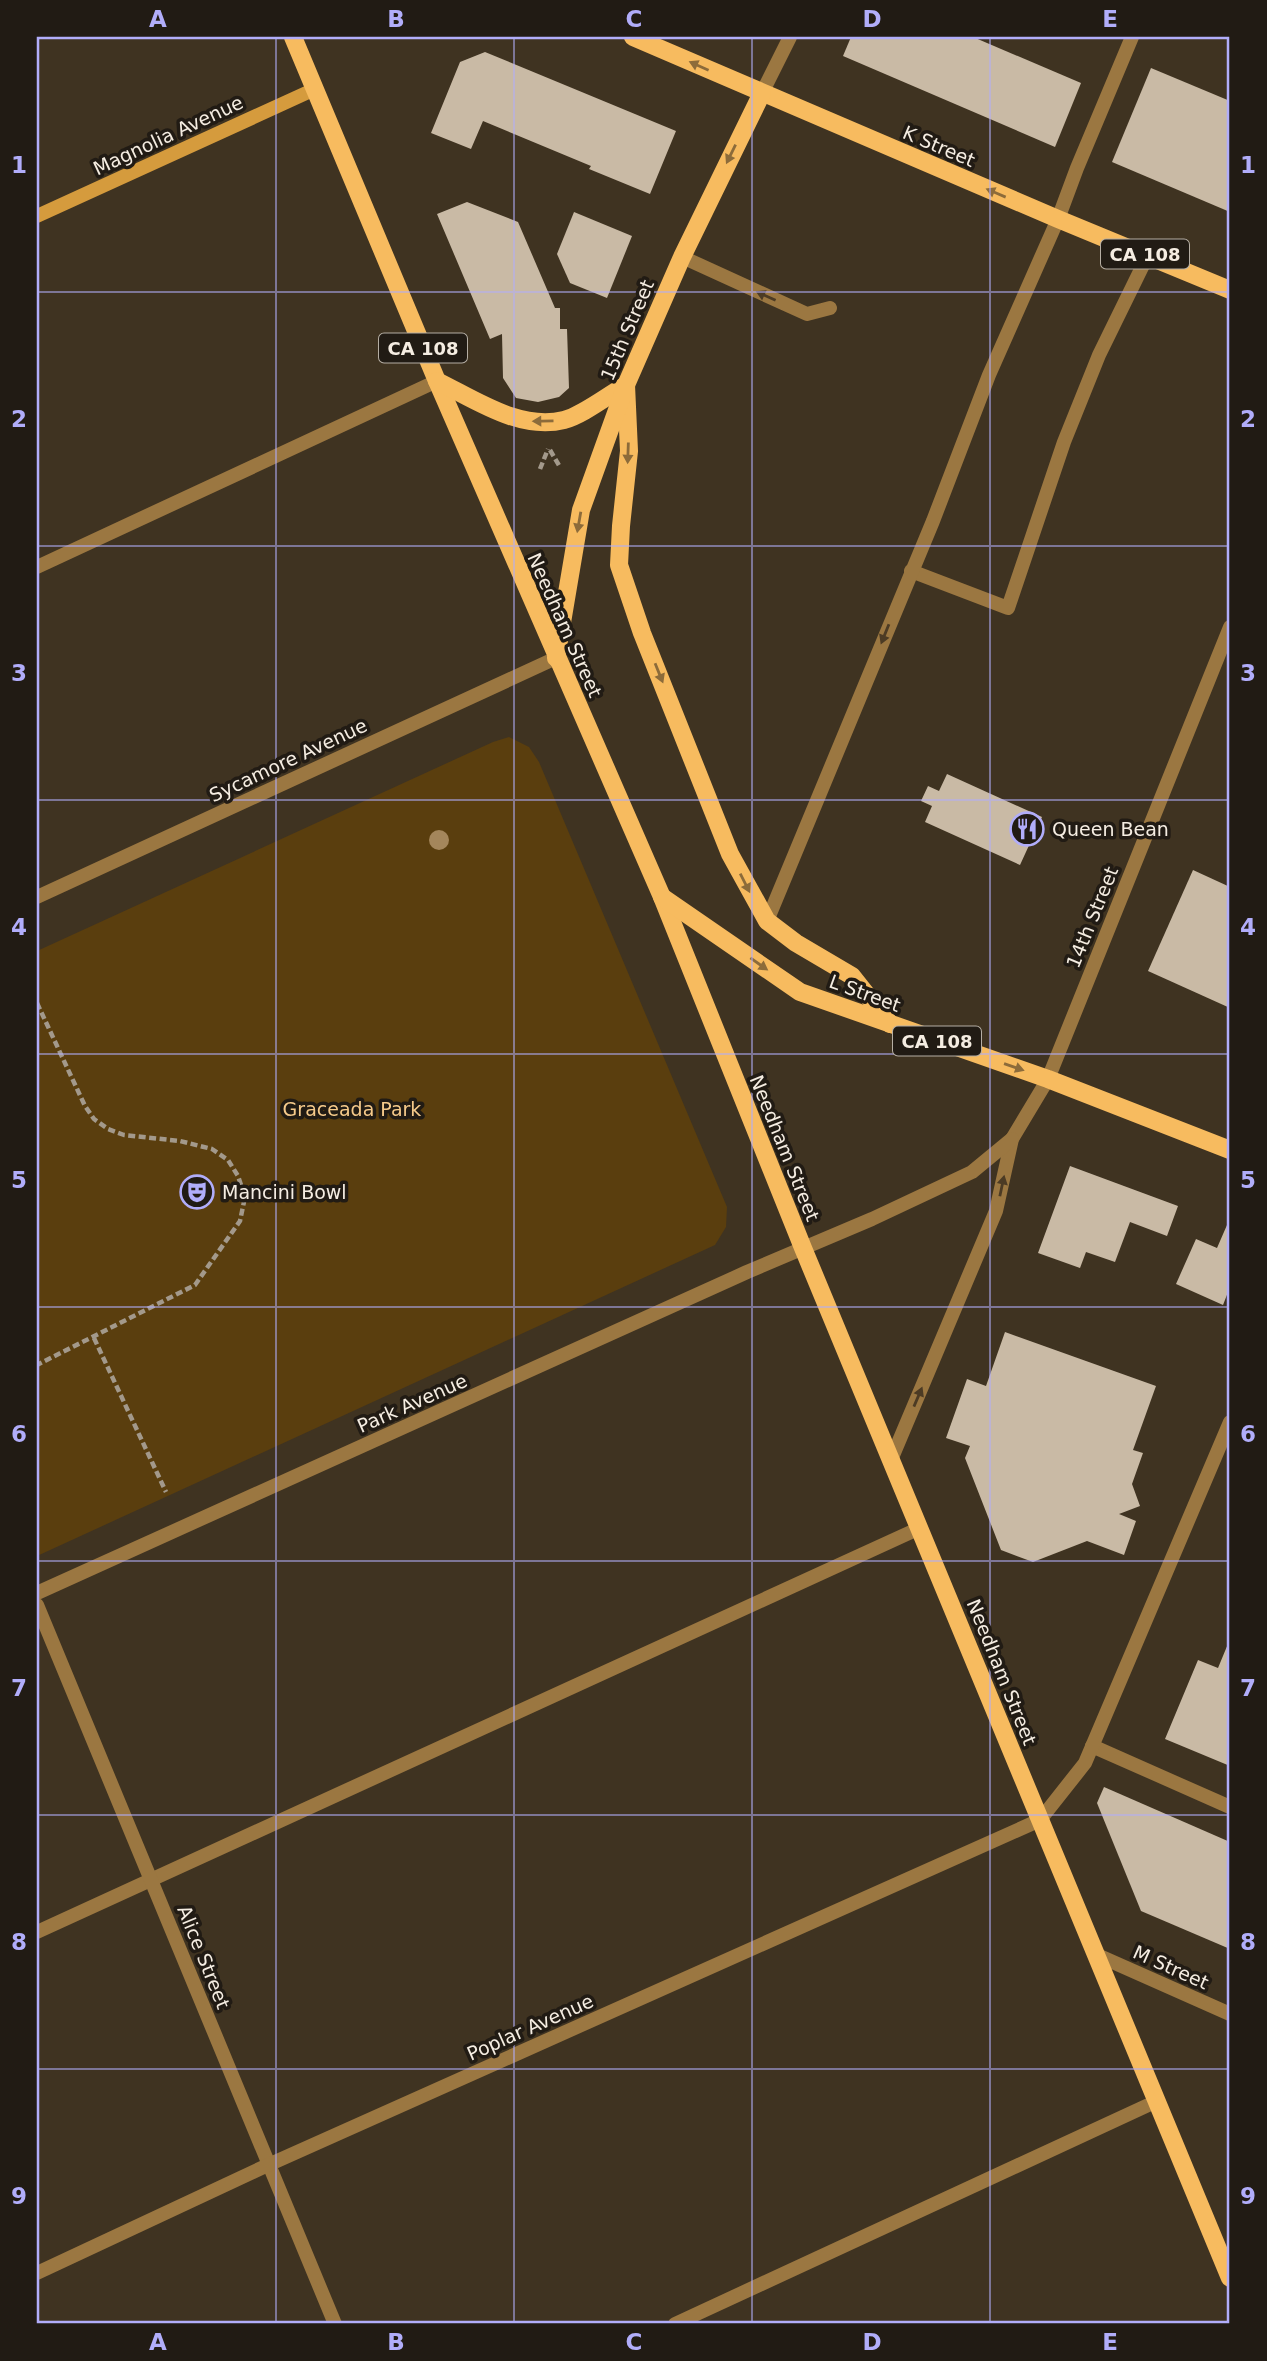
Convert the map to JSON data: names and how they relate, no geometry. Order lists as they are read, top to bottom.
{
  "streets": {
    "main road": [
      "K Street",
      "CA 108",
      "15th Street",
      "Needham Street",
      "L Street"
    ],
    "street": [
      "Magnolia Avenue",
      "Sycamore Avenue",
      "14th Street",
      "Park Avenue",
      "Alice Street",
      "M Street",
      "Poplar Avenue"
    ]
  },
  "crossings": [
    ["Magnolia Avenue", "Needham Street"],
    ["K Street", "15th Street"],
    ["15th Street", "Needham Street"],
    ["15th Street", "Sycamore Avenue"],
    ["Needham Street", "Sycamore Avenue"],
    ["Needham Street", "14th Street"],
    ["Needham Street", "L Street"],
    ["Needham Street", "Park Avenue"],
    ["Needham Street", "M Street"],
    ["Needham Street", "Poplar Avenue"],
    ["14th Street", "L Street"],
    ["14th Street", "Park Avenue"],
    ["Alice Street", "Poplar Avenue"]
  ],
  "one_way": ["K Street", "15th Street"],
  "parks": ["Graceada Park"],
  "places": {
    "restaurant": ["Queen Bean"],
    "theatre": ["Mancini Bowl"]
  },
  "grid": {
    "columns": [
      "A",
      "B",
      "C",
      "D",
      "E"
    ],
    "rows": [
      "1",
      "2",
      "3",
      "4",
      "5",
      "6",
      "7",
      "8",
      "9"
    ]
  }
}
